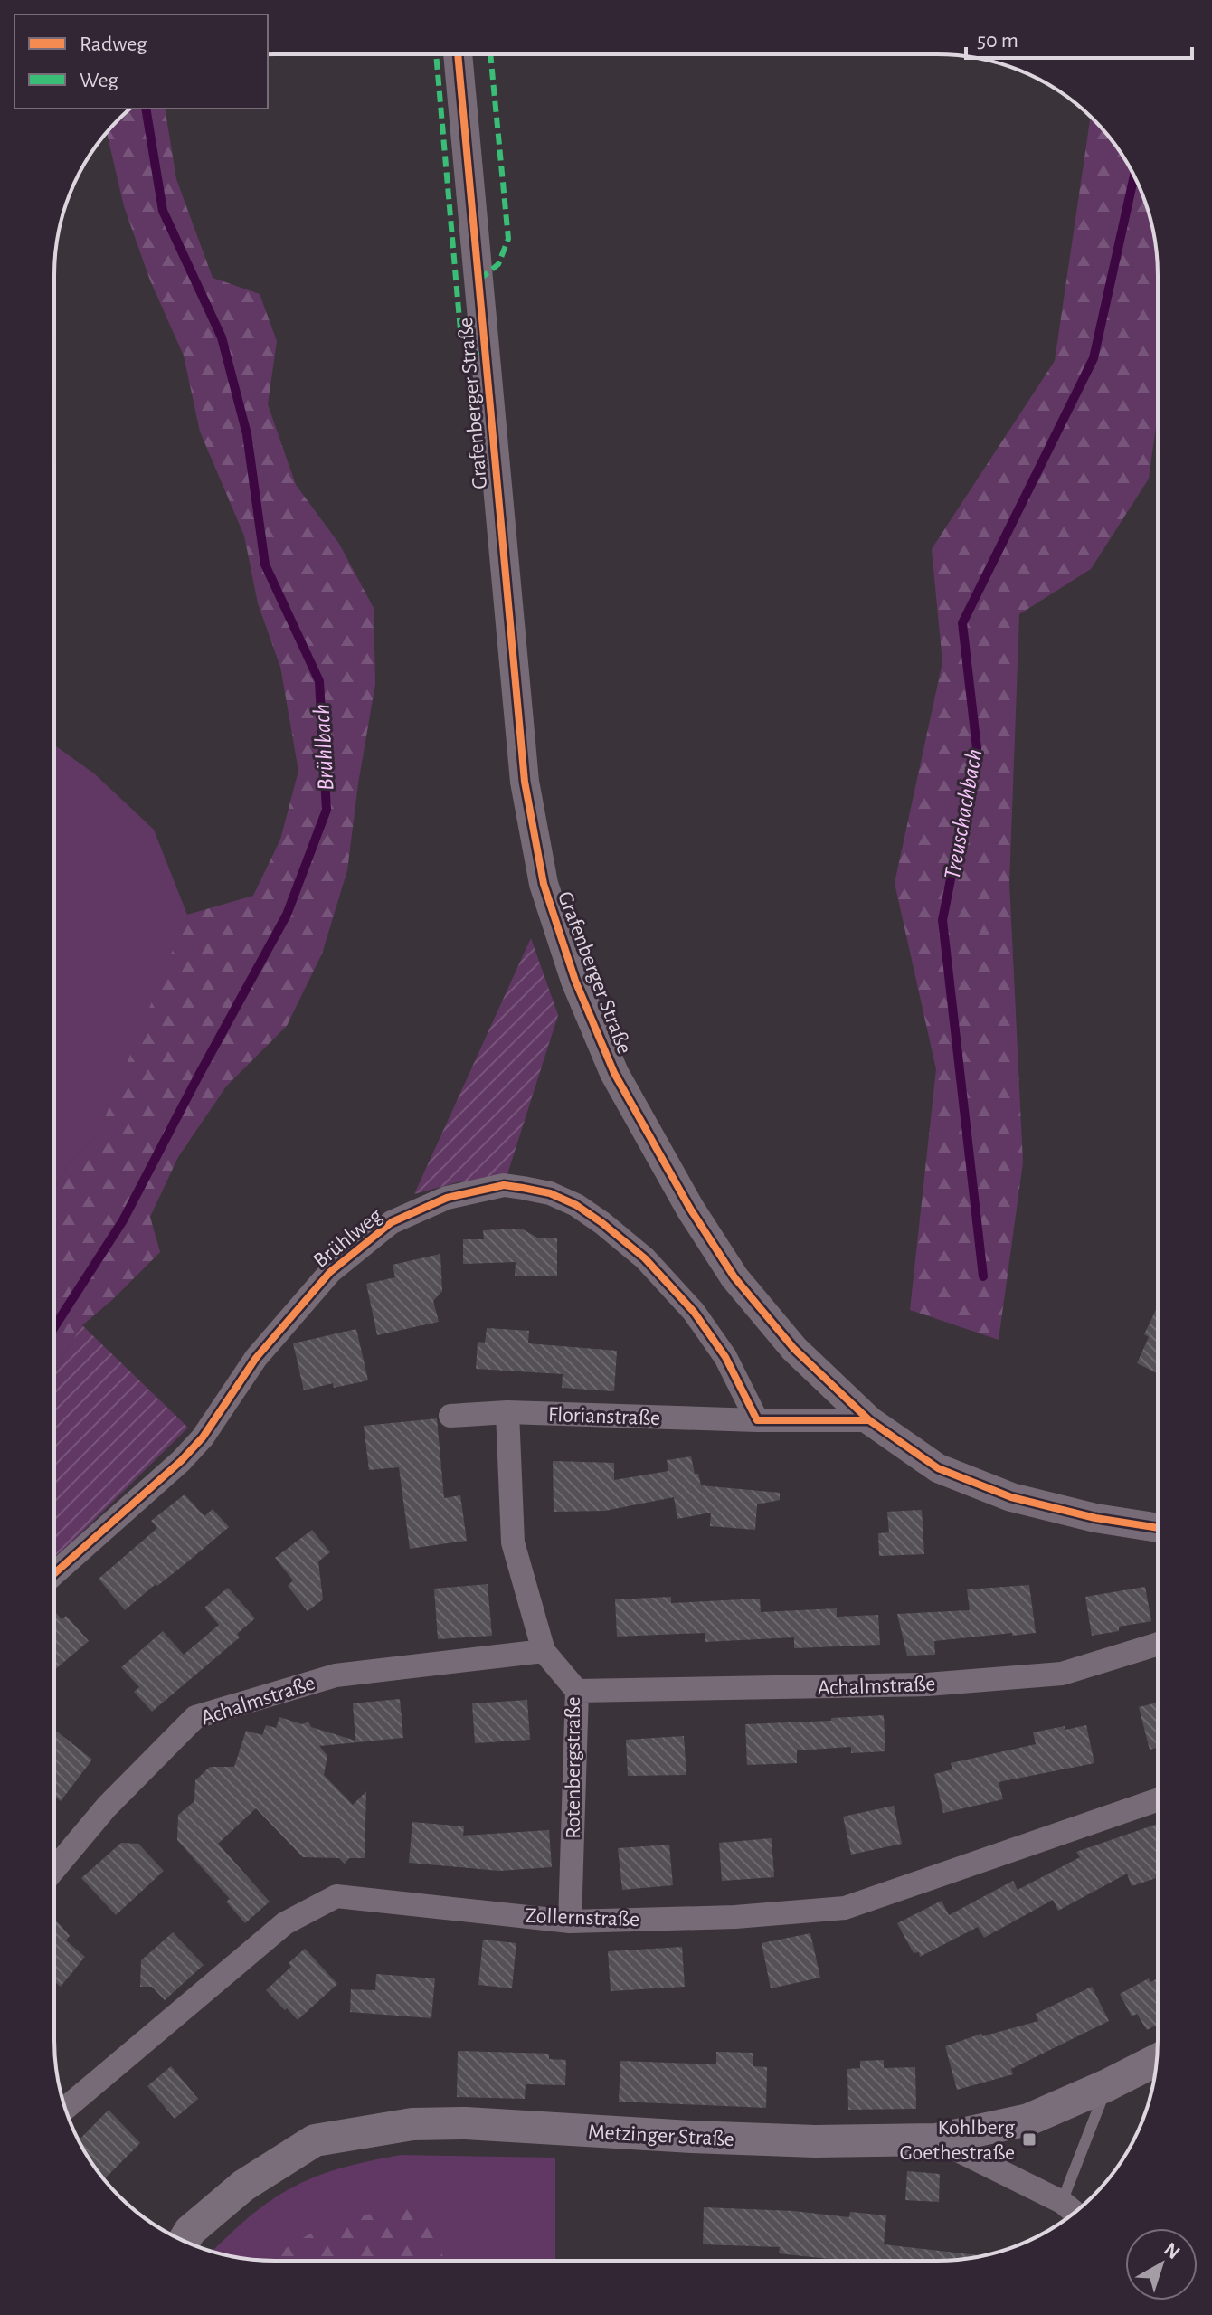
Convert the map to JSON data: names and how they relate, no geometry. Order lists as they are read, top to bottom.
{
  "streets": {
    "main road": ["Metzinger Straße"],
    "street": [
      "Grafenberger Straße",
      "Brühlweg",
      "Florianstraße",
      "Achalmstraße",
      "Rotenbergstraße",
      "Zollernstraße"
    ]
  },
  "crossings": [
    ["Brühlweg", "Florianstraße"],
    ["Florianstraße", "Rotenbergstraße"],
    ["Achalmstraße", "Rotenbergstraße"],
    ["Rotenbergstraße", "Zollernstraße"]
  ],
  "water": ["Brühlbach", "Treuschachbach"],
  "places": {
    "transit": ["Kohlberg Goethestraße"]
  },
  "legend": ["Radweg", "Weg"],
  "scale_bar": "50 m",
  "north": "top right"
}
